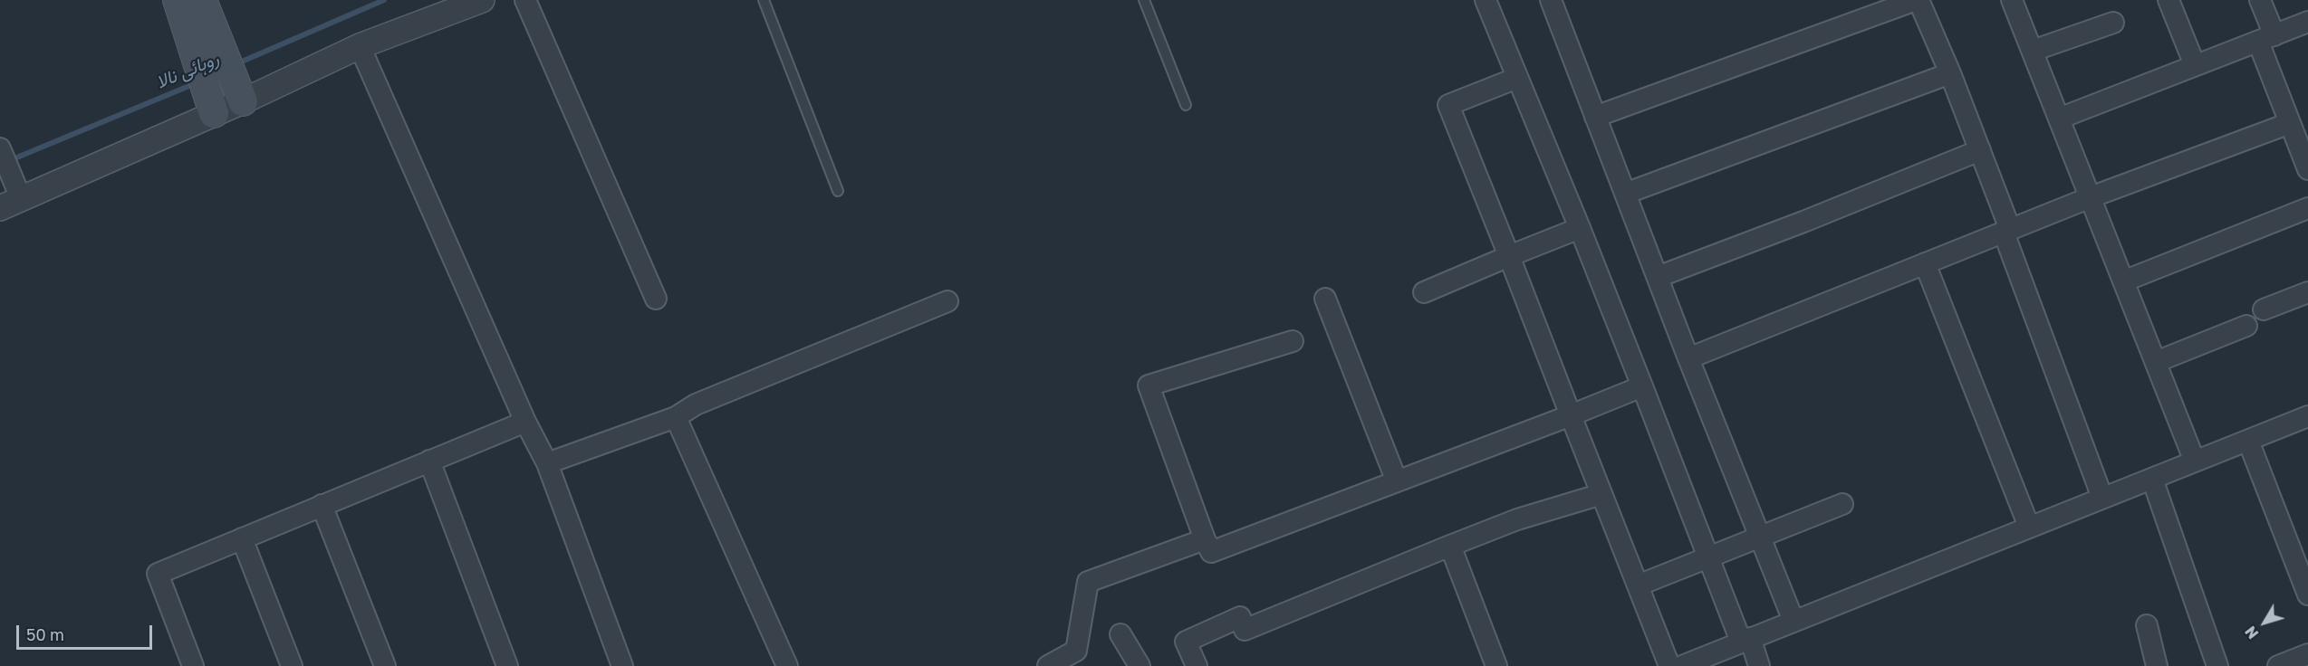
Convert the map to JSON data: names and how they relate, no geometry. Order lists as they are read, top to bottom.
{
  "water": ["روہائی نالا"],
  "scale_bar": "50 m",
  "north": "bottom left"
}
